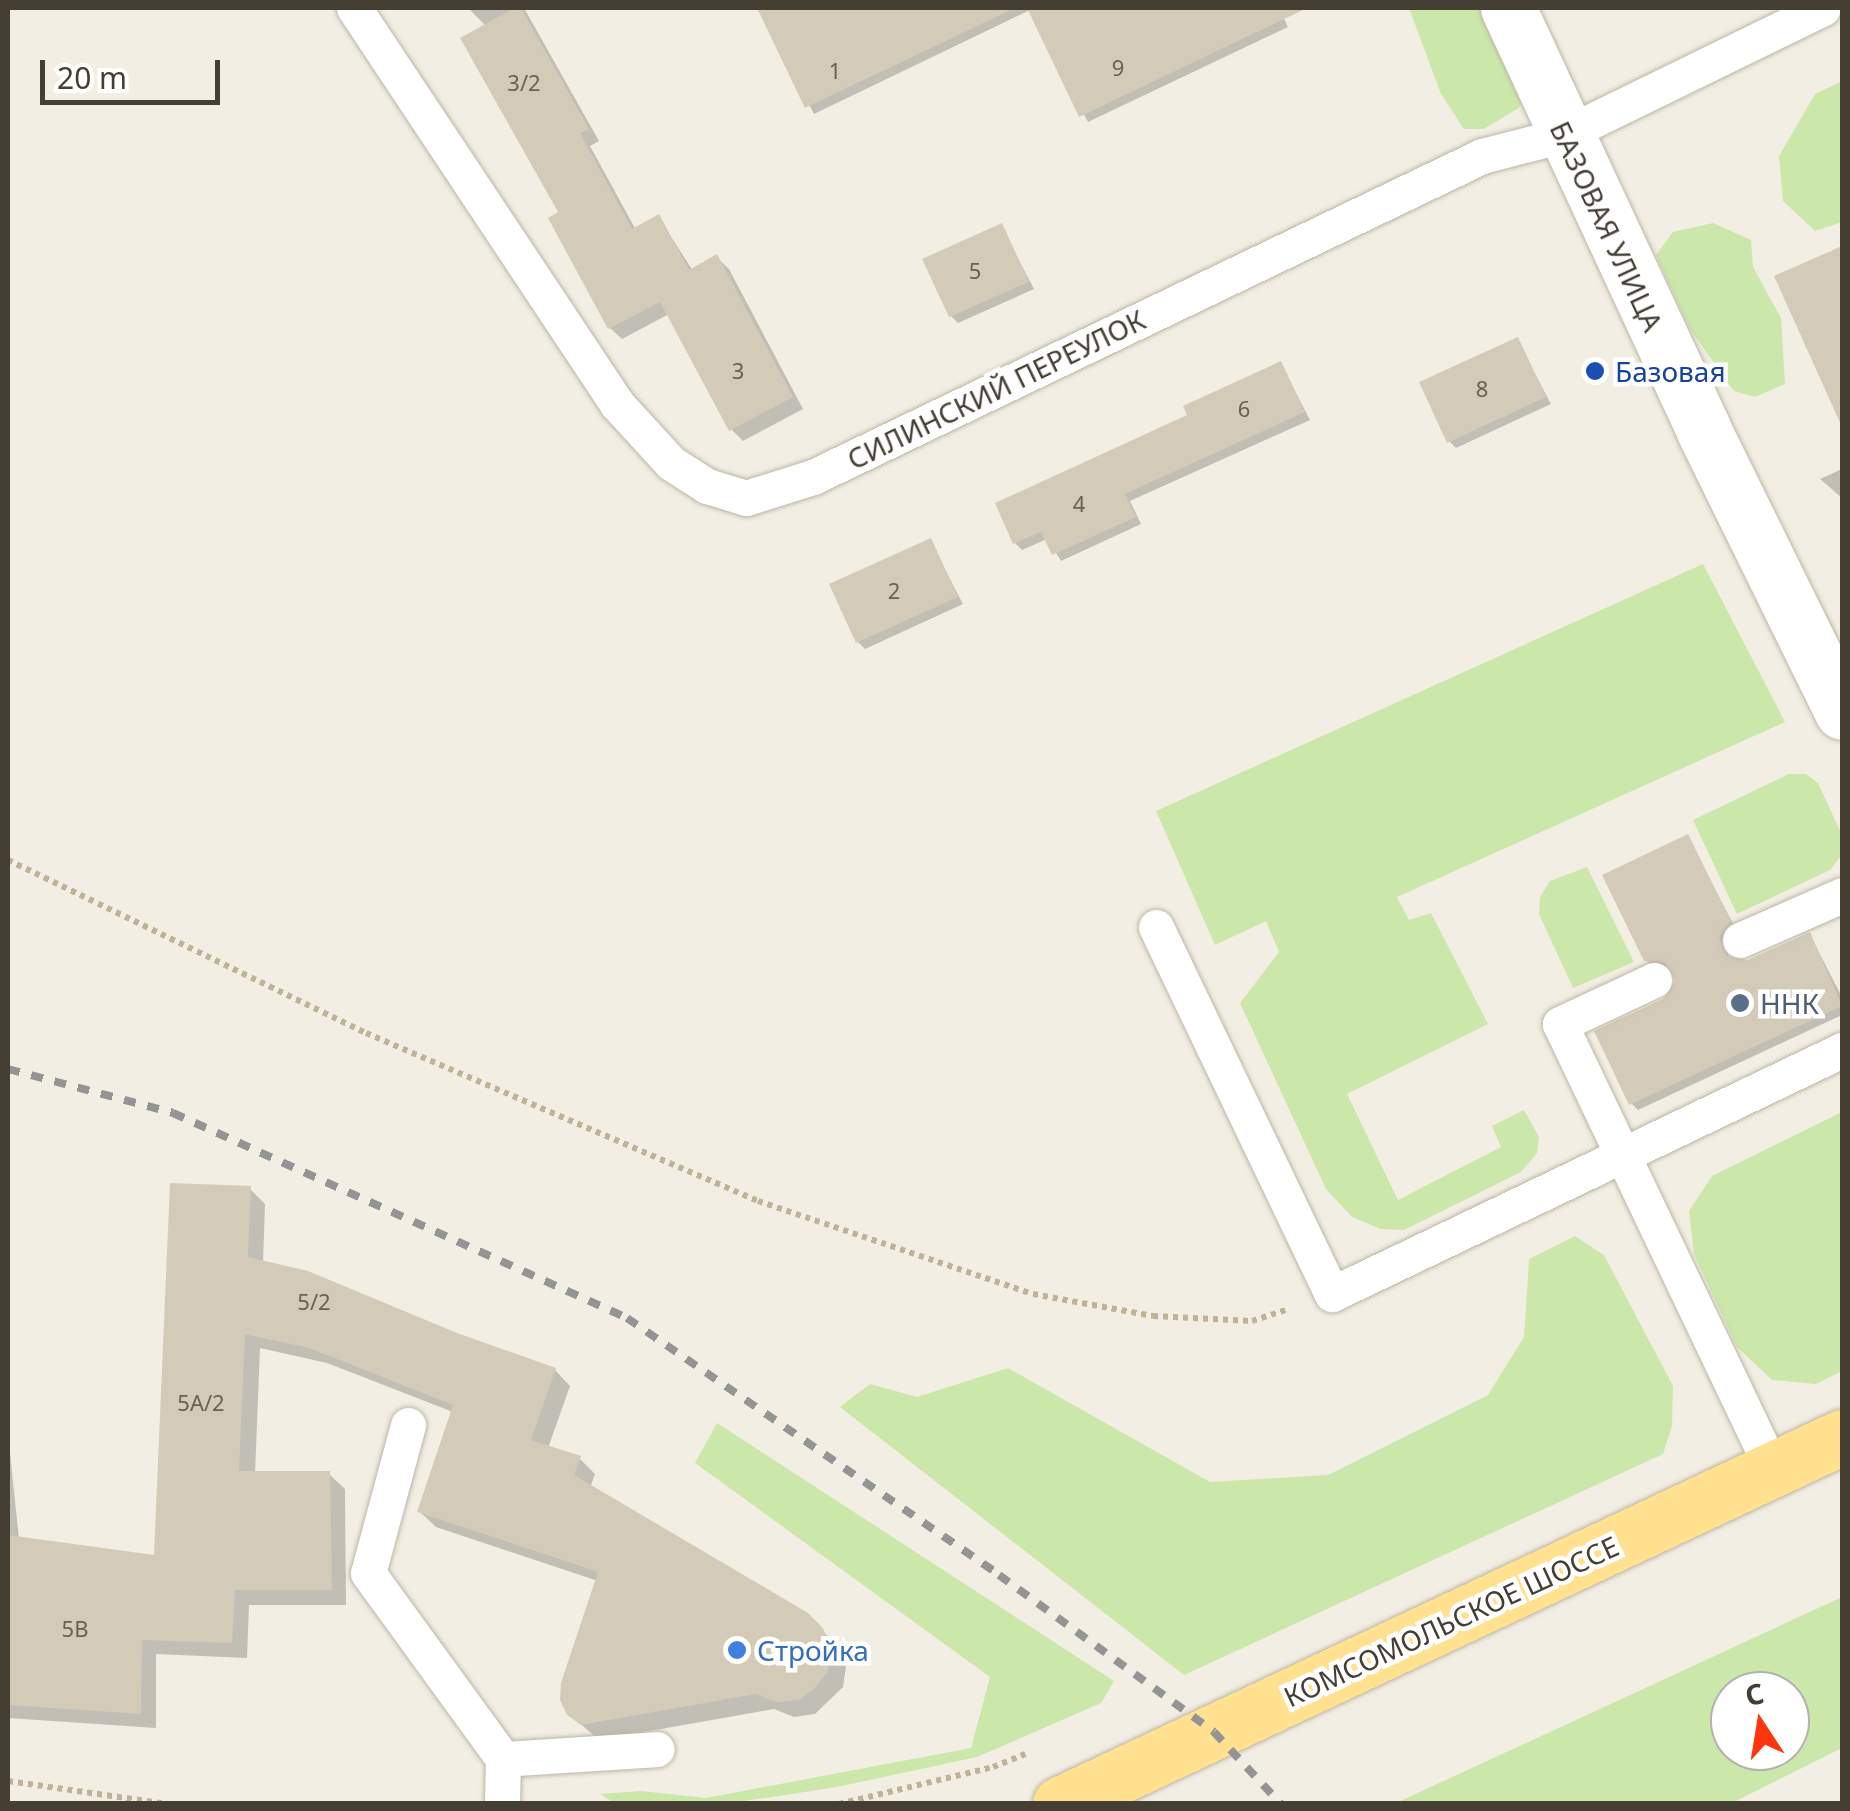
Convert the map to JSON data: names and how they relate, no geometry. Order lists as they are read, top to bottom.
{
  "streets": {
    "main road": ["КОМСОМОЛЬСКОЕ ШОССЕ"],
    "street": ["БАЗОВАЯ УЛИЦА"],
    "lane": ["СИЛИНСКИЙ ПЕРЕУЛОК"]
  },
  "crossings": [
    ["БАЗОВАЯ УЛИЦА", "СИЛИНСКИЙ ПЕРЕУЛОК"]
  ],
  "places": ["Базовая", "ННК", "Стройка"],
  "house_numbers": [
    "9",
    "1",
    "3/2",
    "5",
    "3",
    "8",
    "6",
    "4",
    "2",
    "5/2",
    "5А/2",
    "5В"
  ],
  "scale_bar": "20 m",
  "north": "top"
}
